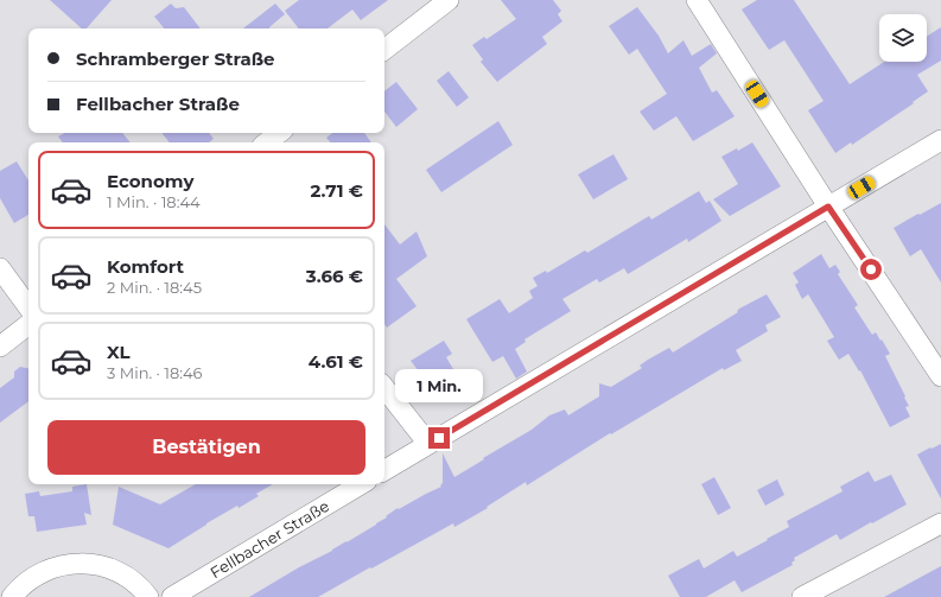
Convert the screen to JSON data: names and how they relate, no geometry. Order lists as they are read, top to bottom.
{
  "streets": {
    "street": ["Fellbacher Straße"]
  },
  "page": {
    "banner": ["Schramberger Straße", "Fellbacher Straße"],
    "list": [
      {
        "name": "Economy",
        "note": "1 Min. · 18:44",
        "value": "2.71 €"
      },
      {
        "name": "Komfort",
        "note": "2 Min. · 18:45",
        "value": "3.66 €"
      },
      {
        "name": "XL",
        "note": "3 Min. · 18:46",
        "value": "4.61 €"
      }
    ],
    "bubble": "1 Min.",
    "buttons": "Bestätigen"
  }
}
